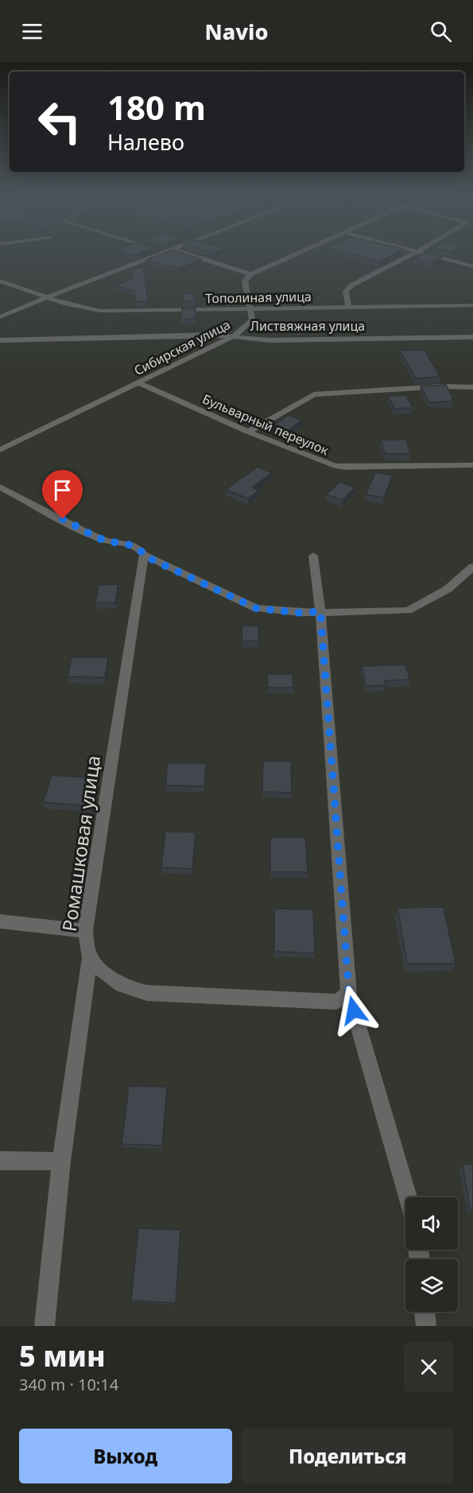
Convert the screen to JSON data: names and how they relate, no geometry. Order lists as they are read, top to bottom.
{
  "streets": {
    "street": [
      "Тополиная улица",
      "Листвяжная улица",
      "Сибирская улица",
      "Бульварный переулок",
      "Ромашковая улица"
    ]
  },
  "crossings": [
    ["Тополиная улица", "Сибирская улица"],
    ["Листвяжная улица", "Сибирская улица"],
    ["Сибирская улица", "Бульварный переулок"]
  ],
  "page": {
    "header": "Navio",
    "turn": ["180 m", "Налево"],
    "heading": ["5 мин", "340 m · 10:14"],
    "buttons": ["Выход", "Поделиться"]
  }
}
